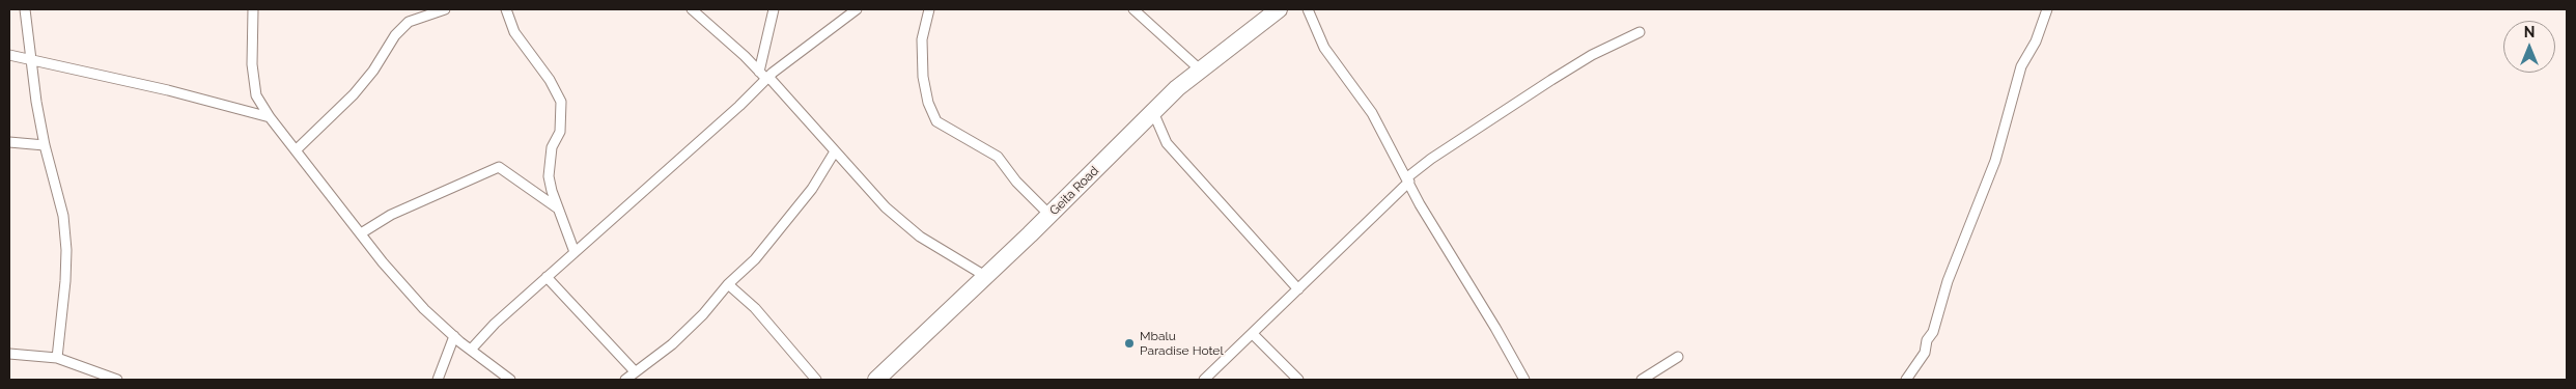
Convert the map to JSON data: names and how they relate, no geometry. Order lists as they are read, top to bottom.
{
  "streets": {
    "highway": ["Geita Road"]
  },
  "places": ["Mbalu Paradise Hotel"],
  "north": "top"
}
